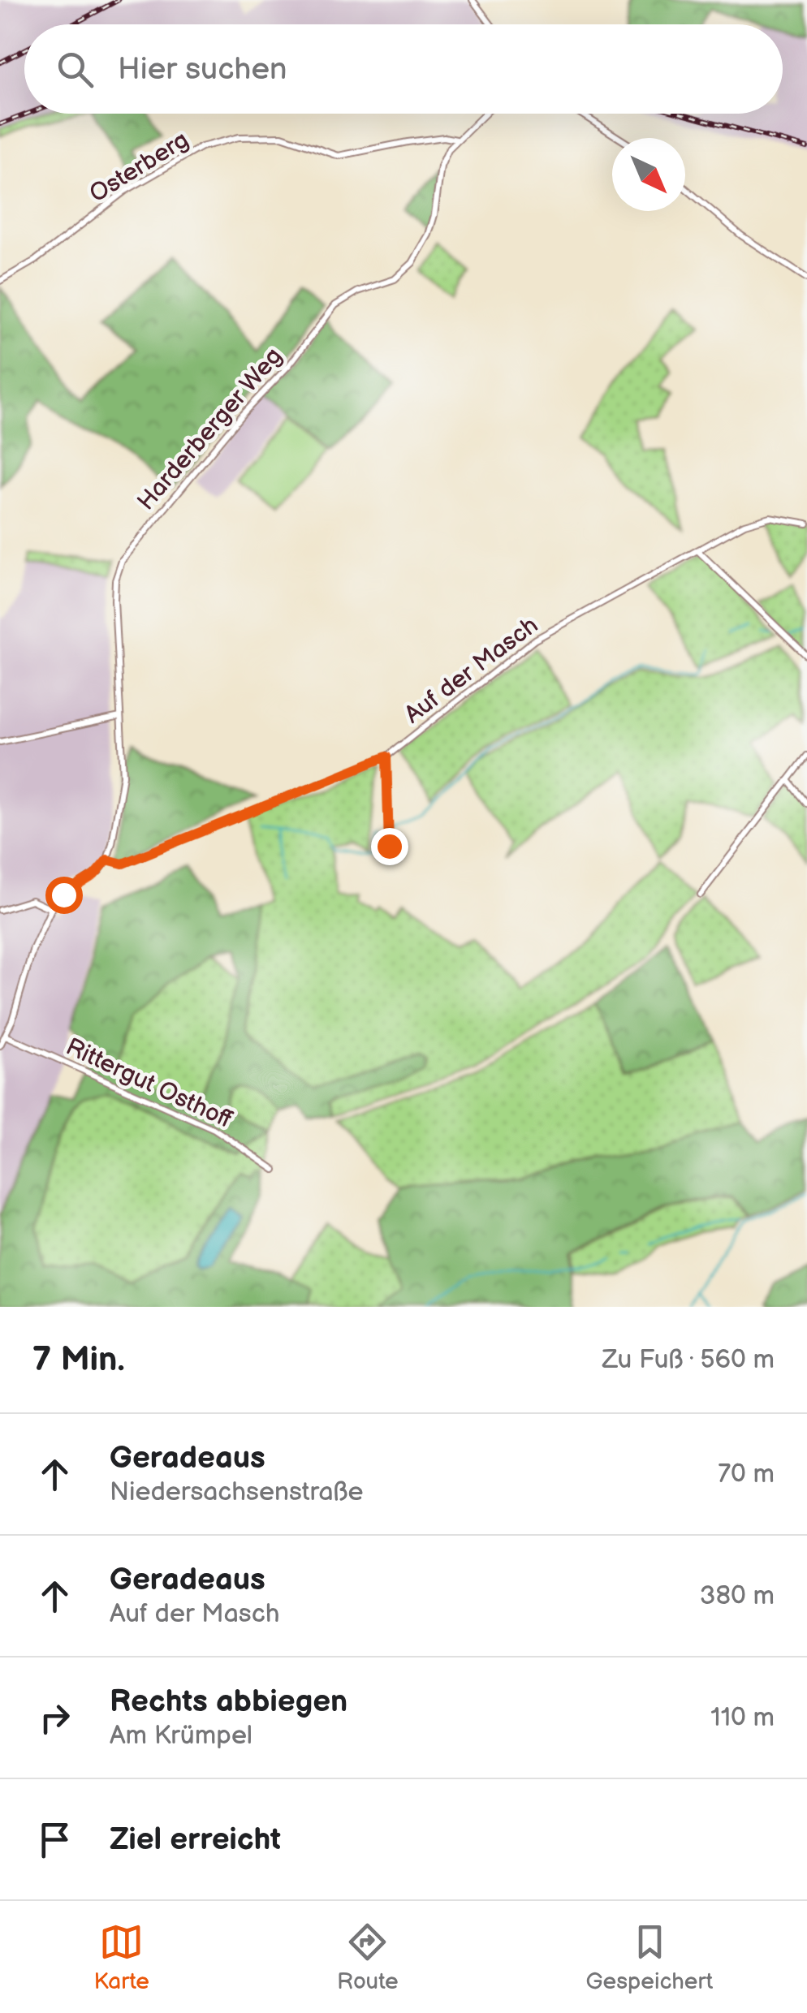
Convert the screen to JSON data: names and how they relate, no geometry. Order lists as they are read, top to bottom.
{
  "streets": {
    "street": [
      "Osterberg",
      "Harderberger Weg",
      "Auf der Masch",
      "Rittergut Osthoff"
    ]
  },
  "crossings": [
    ["Osterberg", "Harderberger Weg"],
    ["Harderberger Weg", "Auf der Masch"]
  ],
  "north": "bottom right",
  "page": {
    "search": "Hier suchen",
    "heading": ["7 Min.", "Zu Fuß · 560 m"],
    "list": [
      ["Geradeaus", "Niedersachsenstraße", "70 m"],
      ["Geradeaus", "Auf der Masch", "380 m"],
      ["Rechts abbiegen", "Am Krümpel", "110 m"],
      "Ziel erreicht"
    ],
    "nav": ["Karte", "Route", "Gespeichert"]
  }
}
